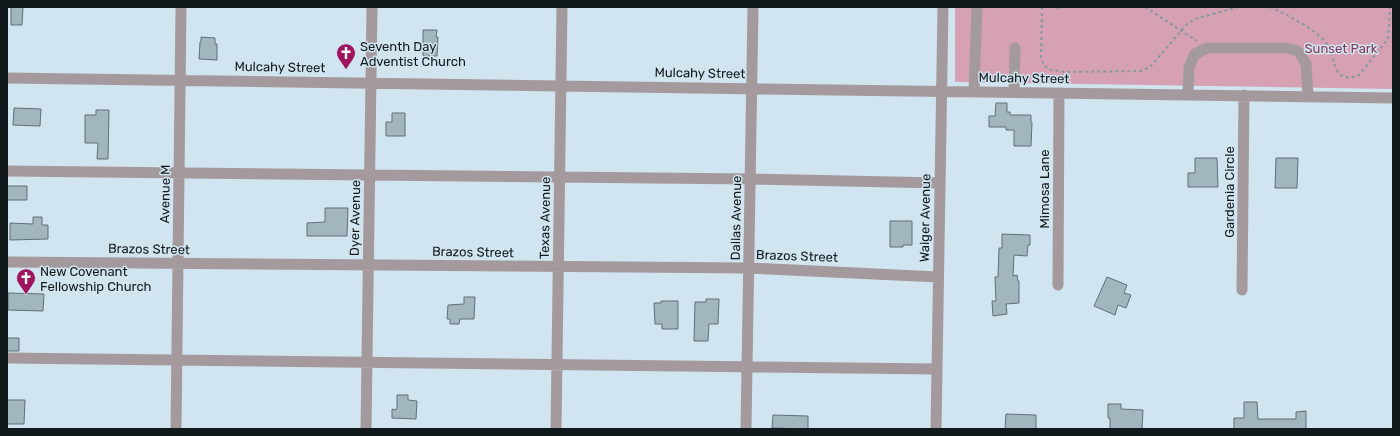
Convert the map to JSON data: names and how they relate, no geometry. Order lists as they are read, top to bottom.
{
  "streets": {
    "street": [
      "Mulcahy Street",
      "Mimosa Lane",
      "Gardenia Circle",
      "Avenue M",
      "Dyer Avenue",
      "Texas Avenue",
      "Dallas Avenue",
      "Walger Avenue",
      "Brazos Street"
    ]
  },
  "crossings": [
    ["Mulcahy Street", "Mimosa Lane"],
    ["Mulcahy Street", "Gardenia Circle"],
    ["Mulcahy Street", "Avenue M"],
    ["Mulcahy Street", "Dyer Avenue"],
    ["Mulcahy Street", "Texas Avenue"],
    ["Mulcahy Street", "Dallas Avenue"],
    ["Mulcahy Street", "Walger Avenue"],
    ["Avenue M", "Brazos Street"],
    ["Dyer Avenue", "Brazos Street"],
    ["Texas Avenue", "Brazos Street"],
    ["Dallas Avenue", "Brazos Street"],
    ["Walger Avenue", "Brazos Street"]
  ],
  "parks": ["Sunset Park"],
  "places": {
    "church": ["Seventh Day Adventist Church", "New Covenant Fellowship Church"]
  }
}
